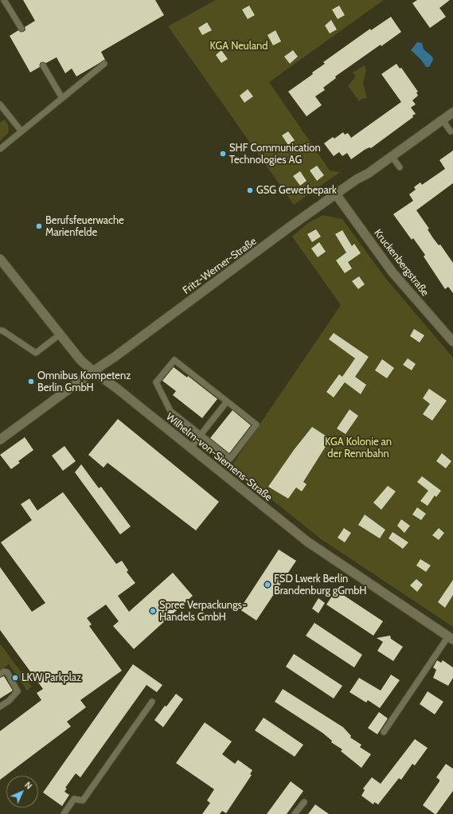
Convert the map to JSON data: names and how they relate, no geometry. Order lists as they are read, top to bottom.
{
  "streets": {
    "street": ["Kruckenbergstraße", "Fritz-Werner-Straße", "Wilhelm-von-Siemens-Straße"]
  },
  "crossings": [
    ["Kruckenbergstraße", "Fritz-Werner-Straße"],
    ["Fritz-Werner-Straße", "Wilhelm-von-Siemens-Straße"]
  ],
  "parks": ["KGA Neuland", "KGA Kolonie an der Rennbahn"],
  "places": [
    "SHF Communication Technologies AG",
    "GSG Gewerbepark",
    "Berufsfeuerwache Marienfelde",
    "Omnibus Kompetenz Berlin GmbH",
    "FSD Lwerk Berlin Brandenburg gGmbH",
    "Spree Verpackungs- Handels GmbH",
    "LKW Parkplaz"
  ],
  "north": "top right"
}
